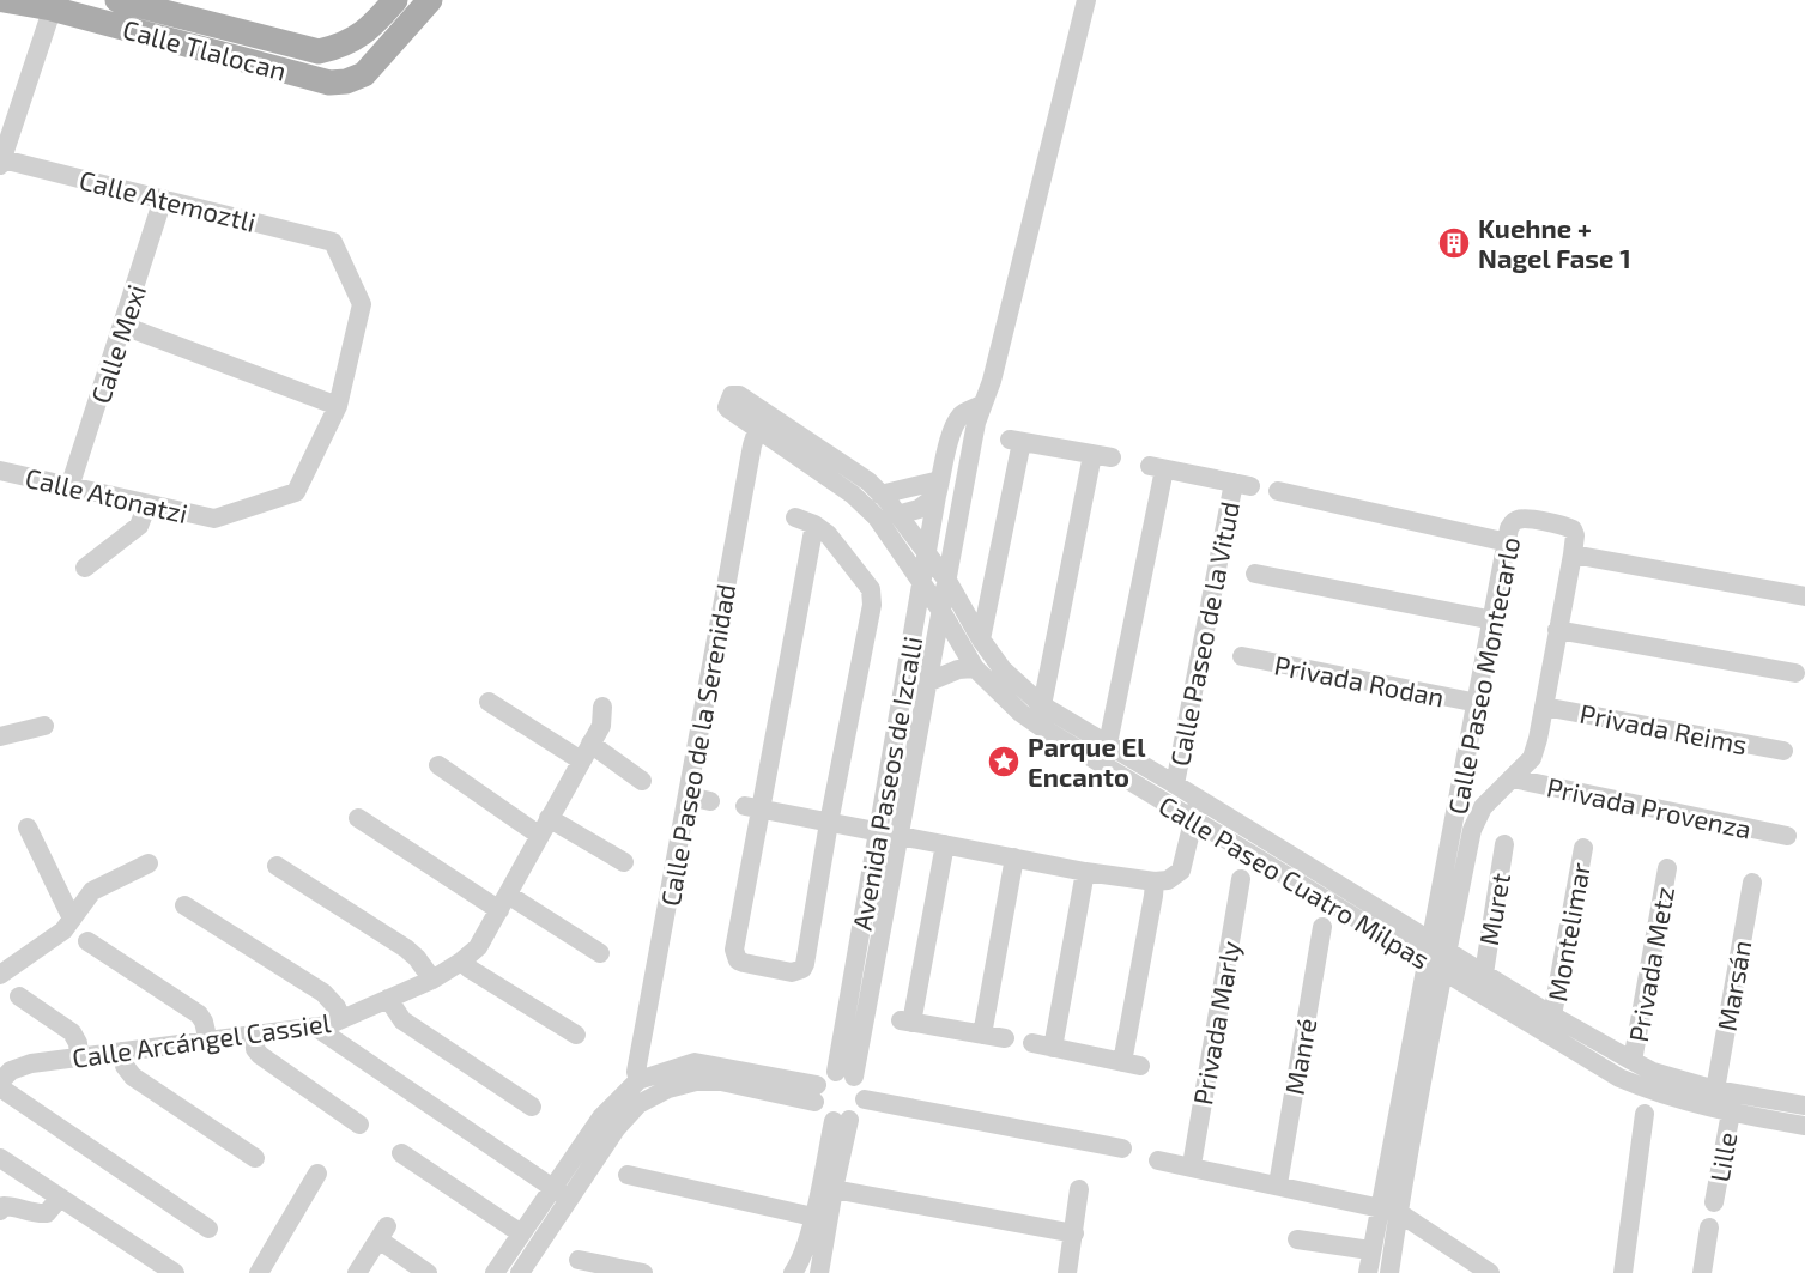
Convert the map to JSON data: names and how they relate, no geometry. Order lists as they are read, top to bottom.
{
  "streets": {
    "main road": ["Calle Tlalocan"],
    "street": [
      "Calle Atemoztli",
      "Calle Mexi",
      "Calle Atonatzi",
      "Calle Paseo de la Vitud",
      "Calle Paseo Montecarlo",
      "Privada Rodan",
      "Privada Reims",
      "Calle Paseo de la Serenidad",
      "Avenida Paseos de Izcalli",
      "Privada Provenza",
      "Calle Paseo Cuatro Milpas",
      "Muret",
      "Montelimar",
      "Privada Metz",
      "Marsán",
      "Privada Marly",
      "Calle Arcángel Cassiel",
      "Manré",
      "Lille"
    ]
  },
  "crossings": [
    ["Calle Atemoztli", "Calle Mexi"],
    ["Calle Atemoztli", "Calle Atonatzi"],
    ["Calle Mexi", "Calle Atonatzi"],
    ["Calle Paseo de la Vitud", "Calle Paseo Cuatro Milpas"],
    ["Calle Paseo Montecarlo", "Privada Rodan"],
    ["Calle Paseo Montecarlo", "Privada Reims"],
    ["Calle Paseo Montecarlo", "Privada Provenza"],
    ["Calle Paseo Montecarlo", "Calle Paseo Cuatro Milpas"],
    ["Calle Paseo de la Serenidad", "Calle Paseo Cuatro Milpas"],
    ["Avenida Paseos de Izcalli", "Calle Paseo Cuatro Milpas"],
    ["Calle Paseo Cuatro Milpas", "Muret"],
    ["Calle Paseo Cuatro Milpas", "Montelimar"],
    ["Calle Paseo Cuatro Milpas", "Privada Metz"],
    ["Calle Paseo Cuatro Milpas", "Marsán"],
    ["Calle Paseo Cuatro Milpas", "Lille"]
  ],
  "places": {
    "building": ["Kuehne + Nagel Fase 1"],
    "place": ["Parque El Encanto"]
  }
}
